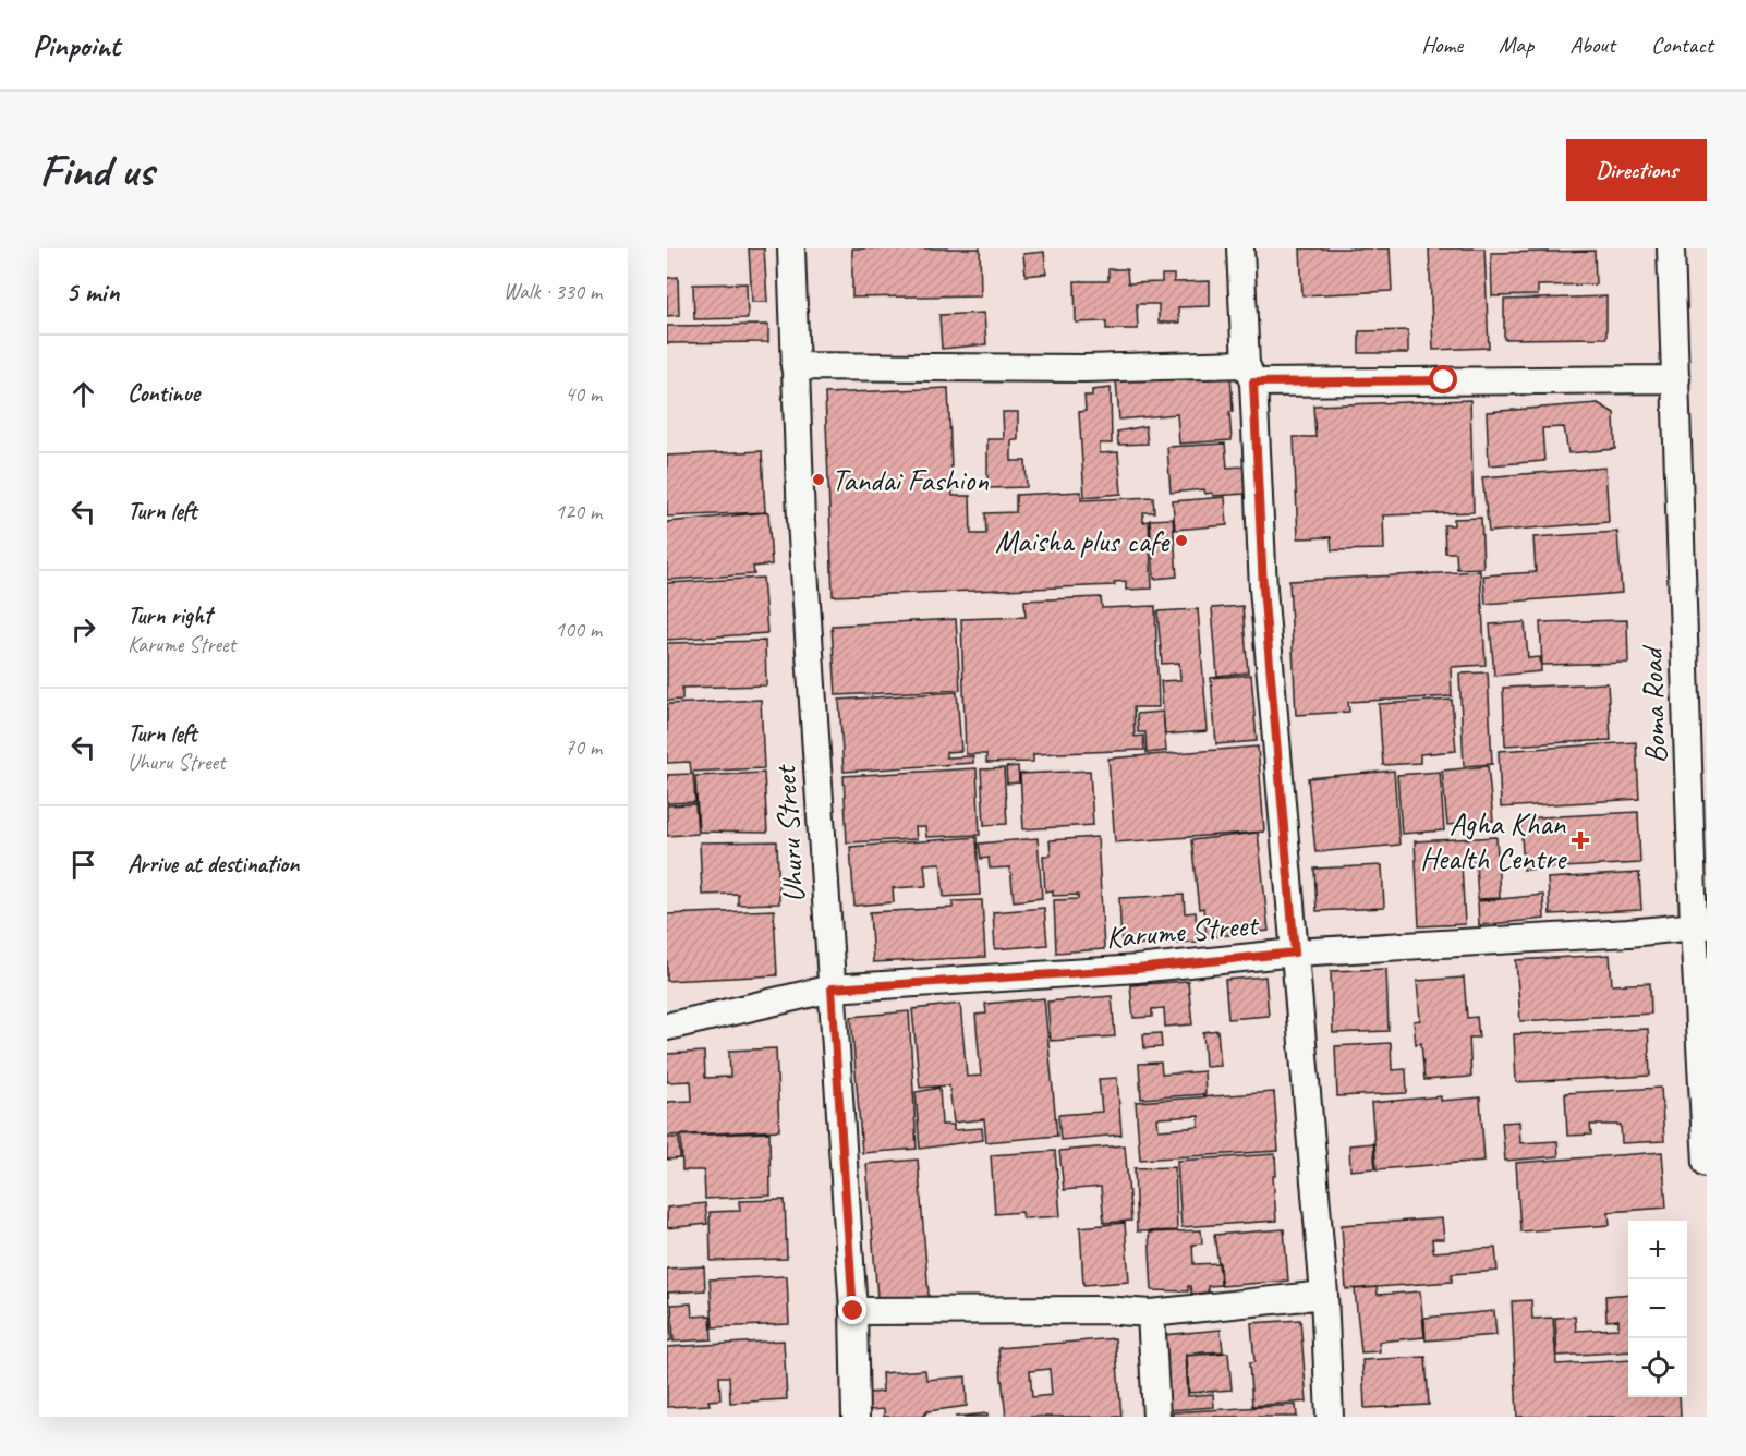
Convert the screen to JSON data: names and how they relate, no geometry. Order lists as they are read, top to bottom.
{
  "streets": {
    "street": ["Boma Road", "Uhuru Street", "Karume Street"]
  },
  "crossings": [
    ["Boma Road", "Karume Street"],
    ["Uhuru Street", "Karume Street"]
  ],
  "places": {
    "other": ["Tandai Fashion", "Maisha plus cafe"],
    "health": ["Agha Khan Health Centre"]
  },
  "page": {
    "header": "Pinpoint",
    "nav": [
      "Home",
      "Map",
      "About",
      "Contact"
    ],
    "buttons": "Directions",
    "title": "Find us",
    "heading": ["5 min", "Walk · 330 m"],
    "list": [
      ["Continue", "40 m"],
      ["Turn left", "120 m"],
      ["Turn right", "Karume Street", "100 m"],
      ["Turn left", "Uhuru Street", "70 m"],
      "Arrive at destination"
    ],
    "map_buttons": ["+", "−"]
  }
}
